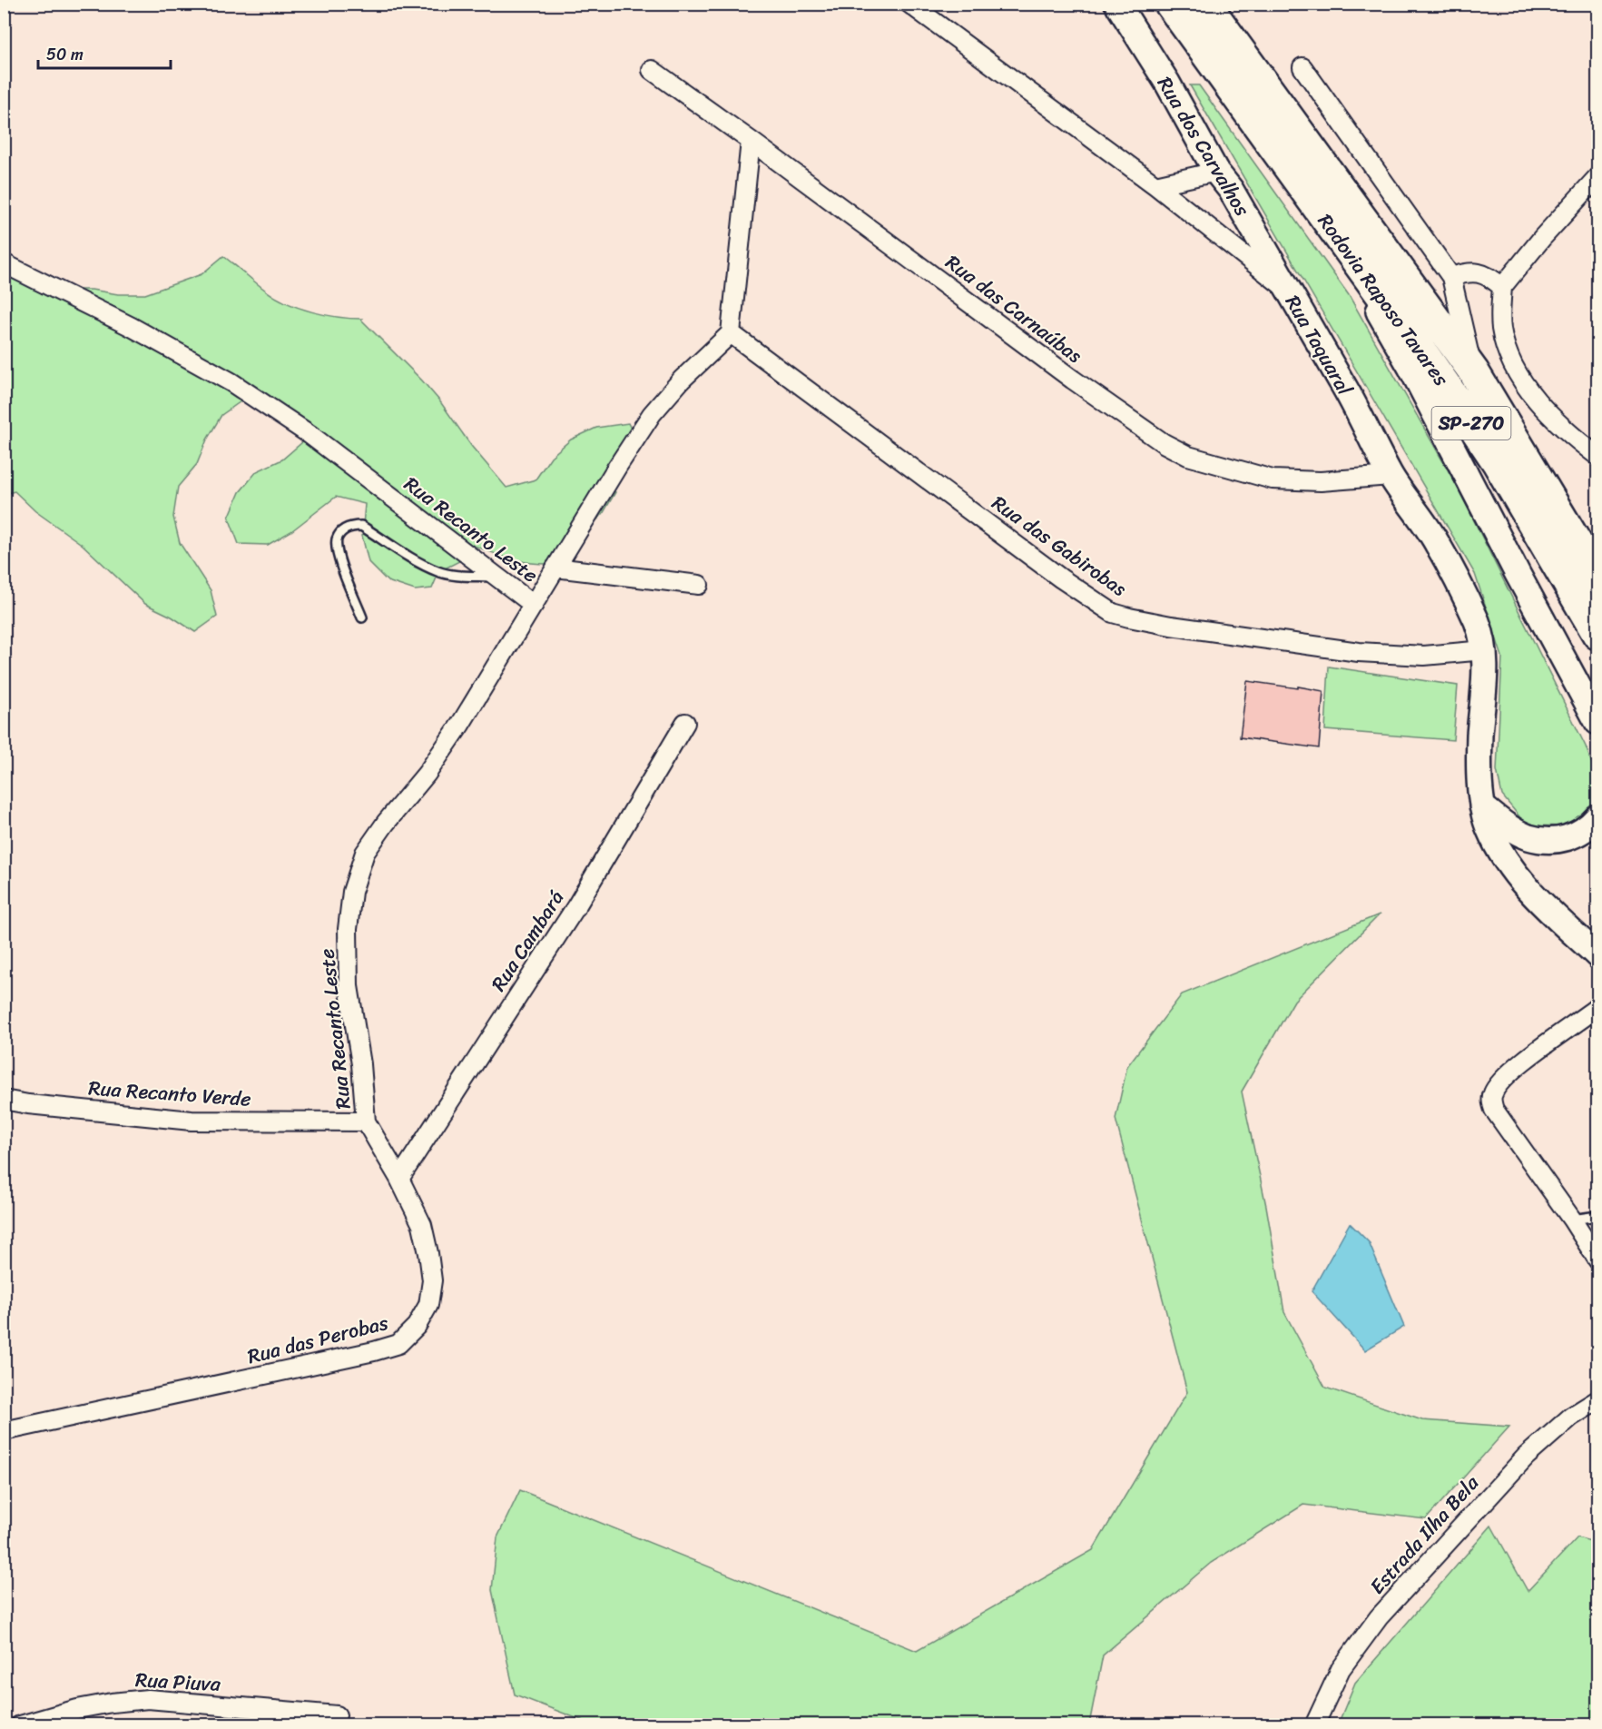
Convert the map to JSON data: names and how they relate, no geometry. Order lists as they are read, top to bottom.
{
  "streets": {
    "highway": ["Rodovia Raposo Tavares", "SP-270"],
    "main road": ["Rua dos Carvalhos", "Rua Taquaral"],
    "street": [
      "Rua das Carnaúbas",
      "Rua Recanto Leste",
      "Rua das Gabirobas",
      "Rua Cambará",
      "Rua Recanto Verde",
      "Rua das Perobas",
      "Estrada Ilha Bela",
      "Rua Piuva"
    ]
  },
  "crossings": [
    ["Rua dos Carvalhos", "Rua Taquaral"],
    ["Rua das Carnaúbas", "Rua Taquaral"],
    ["Rua Taquaral", "Rua das Gabirobas"],
    ["Rua Recanto Leste", "Rua Recanto Verde"],
    ["Rua Recanto Leste", "Rua das Perobas"],
    ["Rua Cambará", "Rua das Perobas"],
    ["Rua Recanto Verde", "Rua das Perobas"]
  ],
  "scale_bar": "50 m"
}
